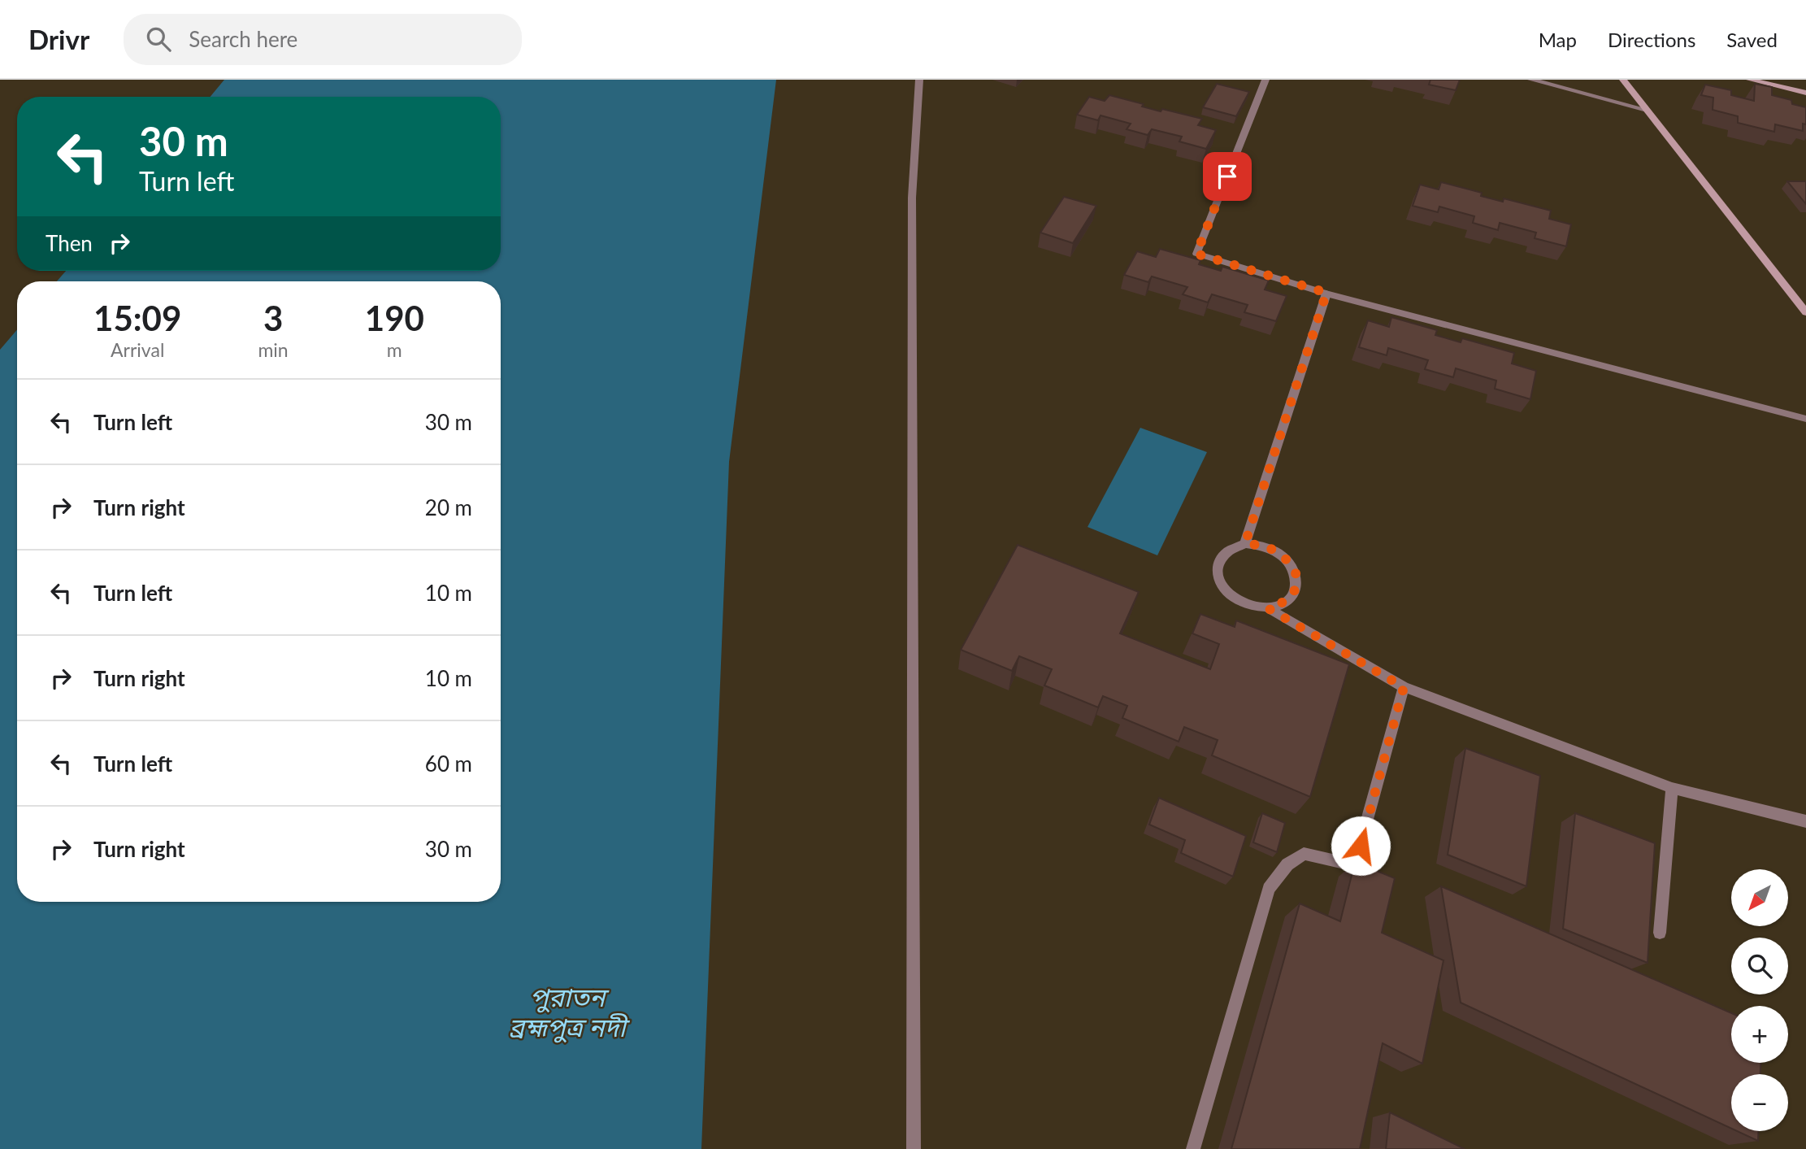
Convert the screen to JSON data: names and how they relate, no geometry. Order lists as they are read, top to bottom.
{
  "water": ["পুরাতন ব্রহ্মপুত্র নদী"],
  "north": "bottom left",
  "page": {
    "header": "Drivr",
    "search": "Search here",
    "nav": ["Map", "Directions", "Saved"],
    "turn": ["30 m", "Turn left"],
    "then": "Then",
    "eta": [
      "15:09",
      "Arrival",
      "3",
      "min",
      "190",
      "m"
    ],
    "list": [
      {
        "name": "Turn left",
        "value": "30 m"
      },
      {
        "name": "Turn right",
        "value": "20 m"
      },
      {
        "name": "Turn left",
        "value": "10 m"
      },
      {
        "name": "Turn right",
        "value": "10 m"
      },
      {
        "name": "Turn left",
        "value": "60 m"
      },
      {
        "name": "Turn right",
        "value": "30 m"
      }
    ],
    "map_buttons": ["+", "−"]
  }
}
